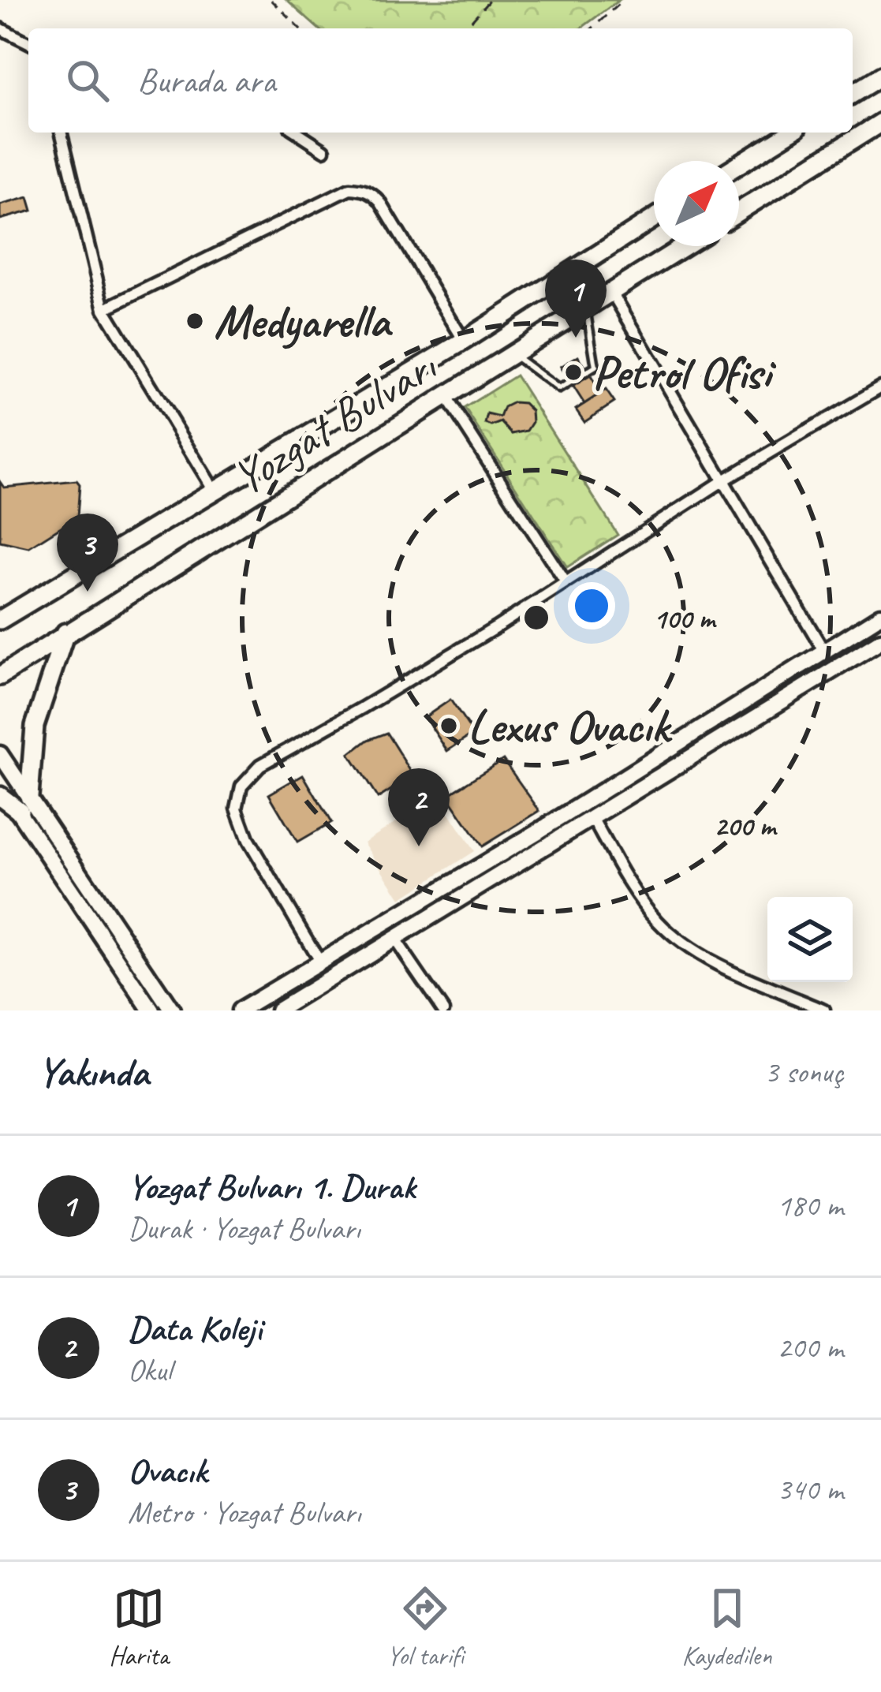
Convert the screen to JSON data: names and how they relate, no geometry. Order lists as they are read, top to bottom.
{
  "streets": {
    "main road": ["Yozgat Bulvarı"]
  },
  "places": ["Medyarella", "Petrol Ofisi", "Lexus Ovacık"],
  "north": "top right",
  "page": {
    "search": "Burada ara",
    "pins": ["1", "3", "2"],
    "heading": ["Yakında", "3 sonuç"],
    "list": [
      {
        "mark": "1",
        "name": "Yozgat Bulvarı 1. Durak",
        "note": "Durak · Yozgat Bulvarı",
        "value": "180 m"
      },
      {
        "mark": "2",
        "name": "Data Koleji",
        "note": "Okul",
        "value": "200 m"
      },
      {
        "mark": "3",
        "name": "Ovacık",
        "note": "Metro · Yozgat Bulvarı",
        "value": "340 m"
      }
    ],
    "nav": ["Harita", "Yol tarifi", "Kaydedilen"]
  },
  "rings": ["100 m", "200 m"]
}
